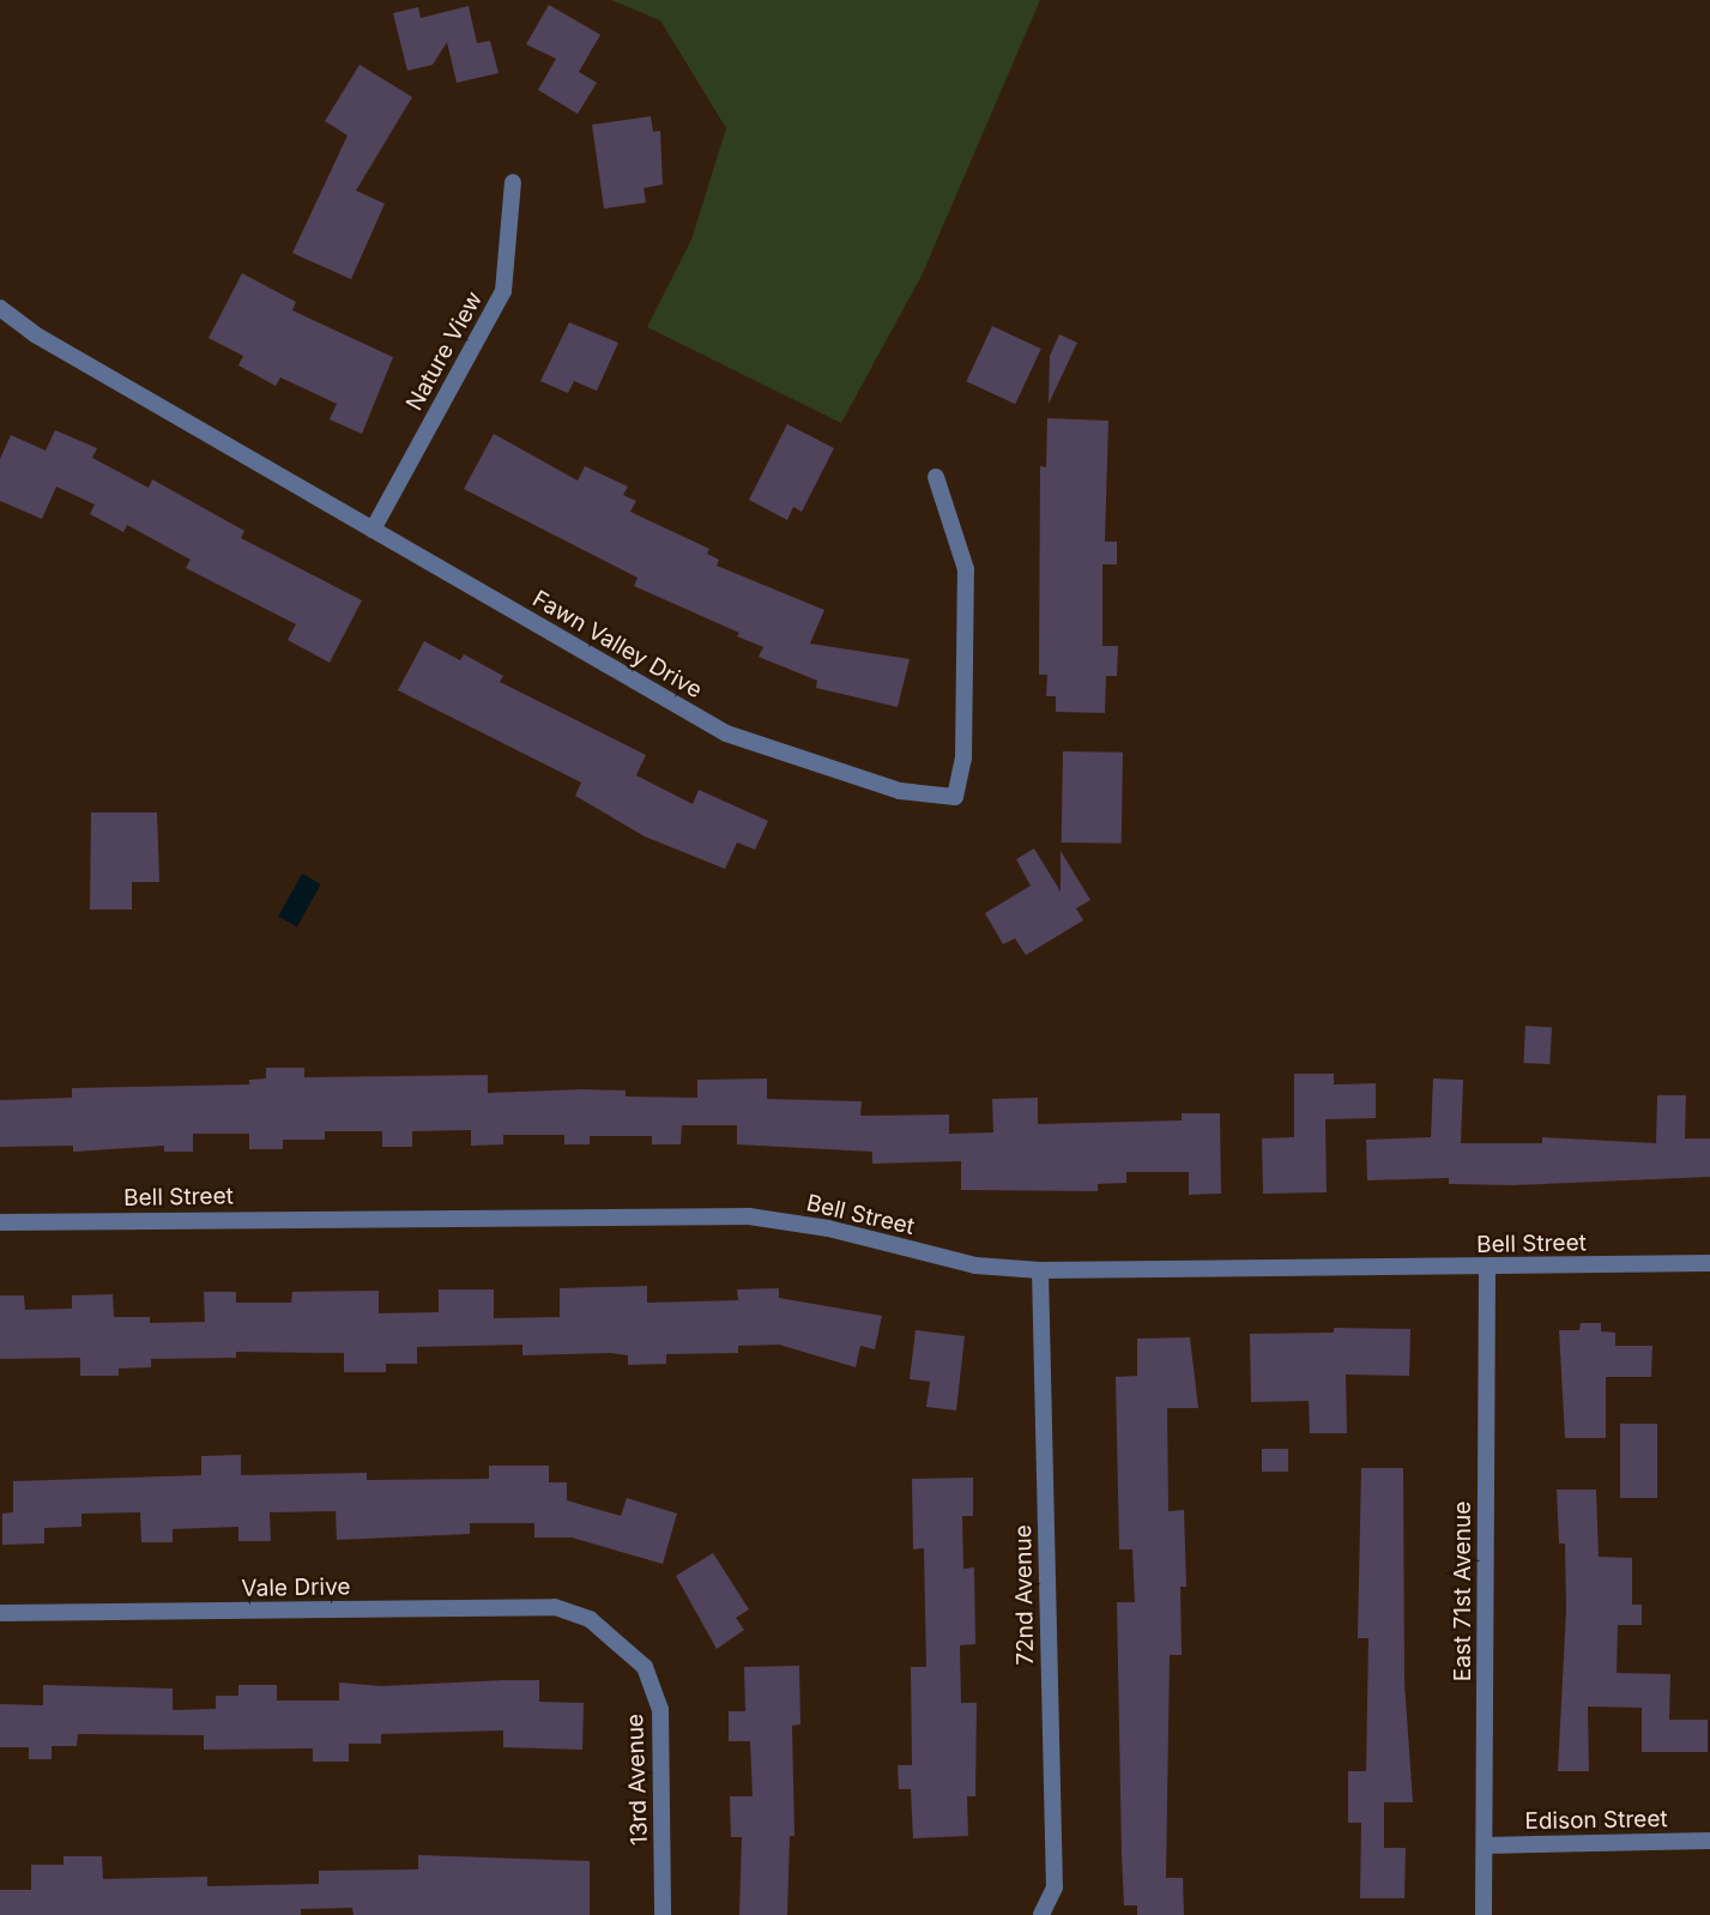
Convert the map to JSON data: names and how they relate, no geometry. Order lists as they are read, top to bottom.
{
  "streets": {
    "street": [
      "Nature View",
      "Fawn Valley Drive",
      "Bell Street",
      "Vale Drive",
      "East 71st Avenue",
      "72nd Avenue",
      "13rd Avenue",
      "Edison Street"
    ]
  },
  "crossings": [
    ["Nature View", "Fawn Valley Drive"],
    ["Bell Street", "East 71st Avenue"],
    ["Bell Street", "72nd Avenue"],
    ["Vale Drive", "13rd Avenue"],
    ["East 71st Avenue", "Edison Street"]
  ]
}
